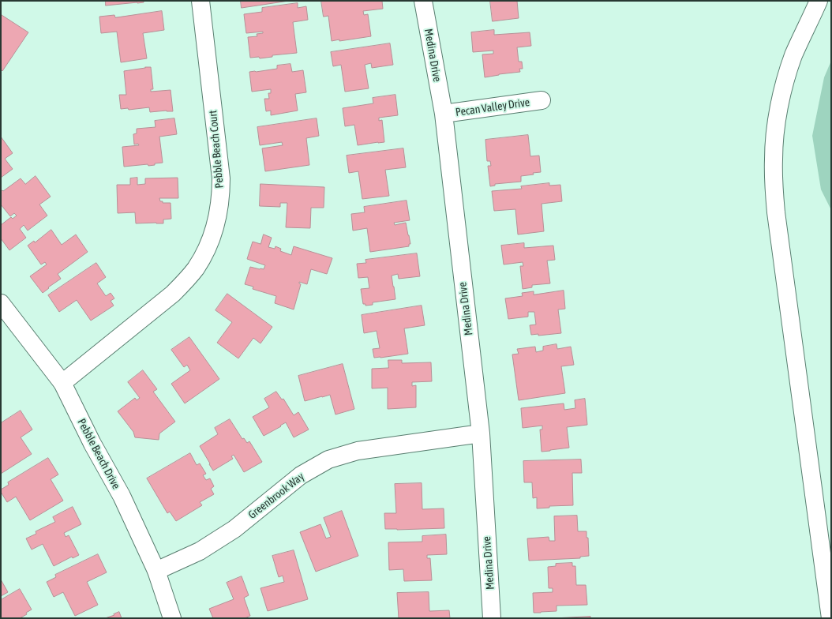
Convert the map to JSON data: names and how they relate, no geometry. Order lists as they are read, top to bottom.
{
  "streets": {
    "street": [
      "Medina Drive",
      "Pecan Valley Drive",
      "Pebble Beach Court",
      "Pebble Beach Drive",
      "Greenbrook Way"
    ]
  },
  "crossings": [
    ["Medina Drive", "Pecan Valley Drive"],
    ["Medina Drive", "Greenbrook Way"],
    ["Pebble Beach Court", "Pebble Beach Drive"],
    ["Pebble Beach Drive", "Greenbrook Way"]
  ]
}
